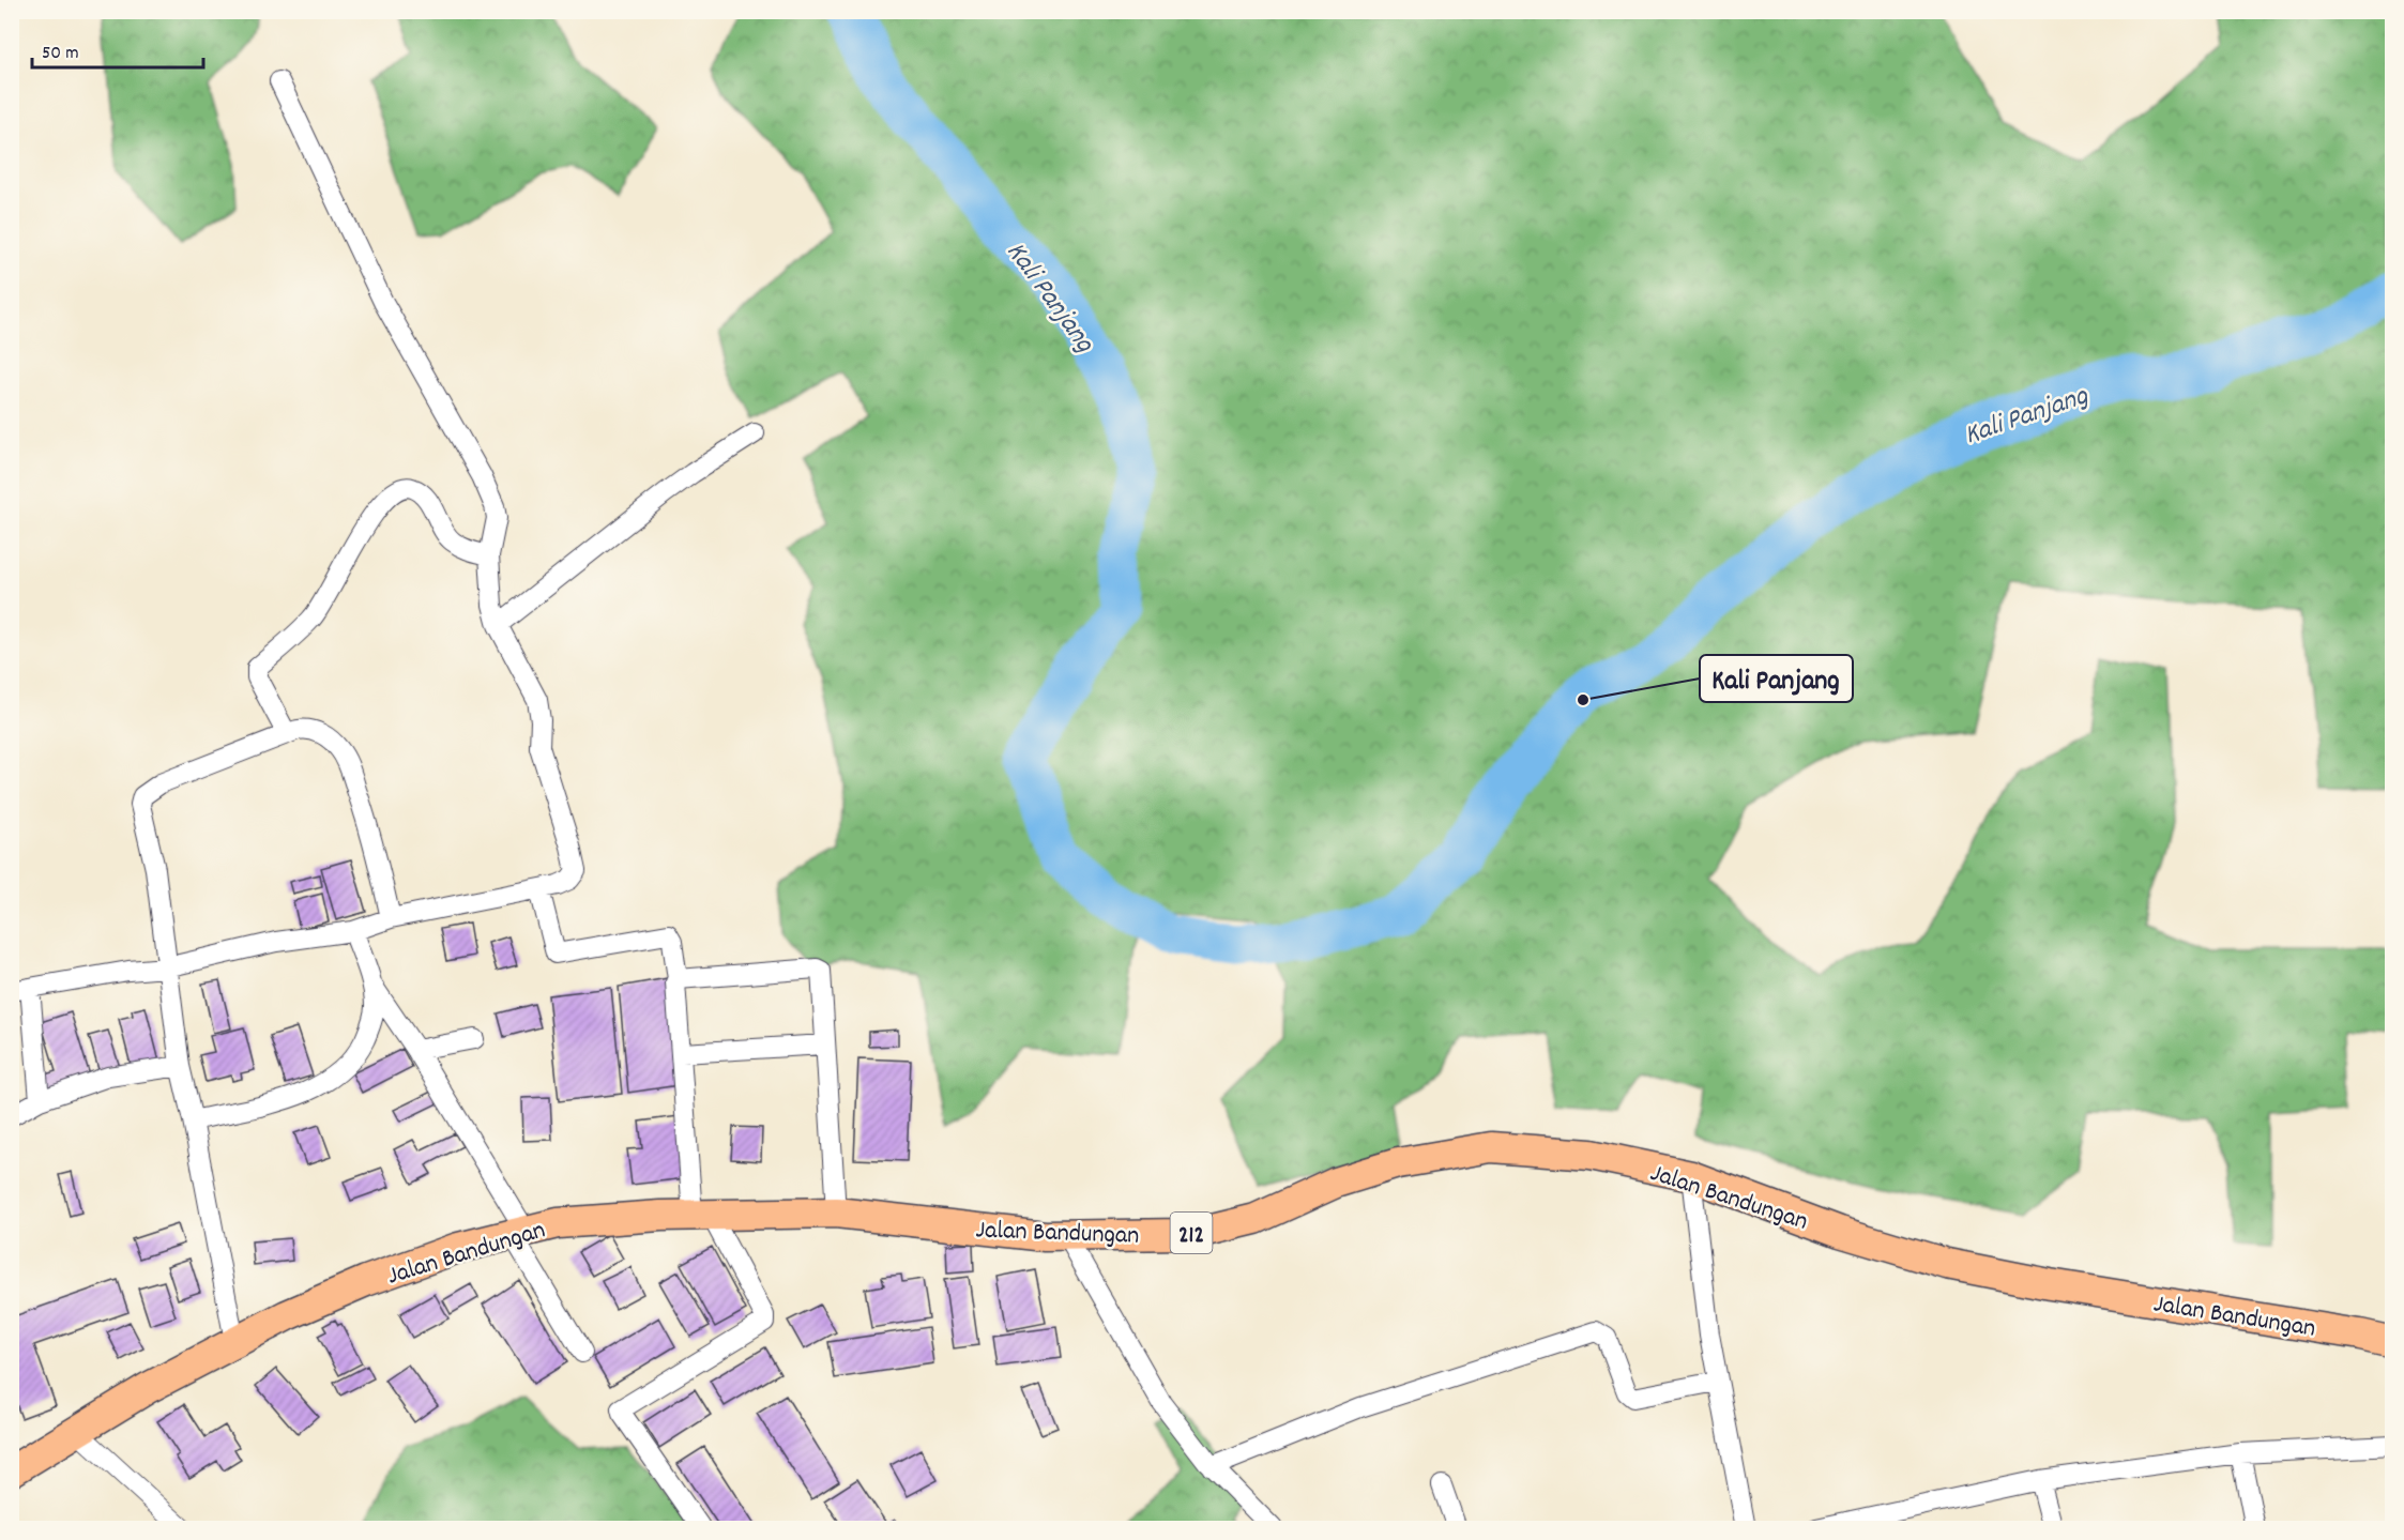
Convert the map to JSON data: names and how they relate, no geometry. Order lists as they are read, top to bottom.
{
  "streets": {
    "main road": ["Jalan Bandungan", "212"]
  },
  "water": ["Kali Panjang"],
  "places": ["Kali Panjang"],
  "scale_bar": "50 m"
}
